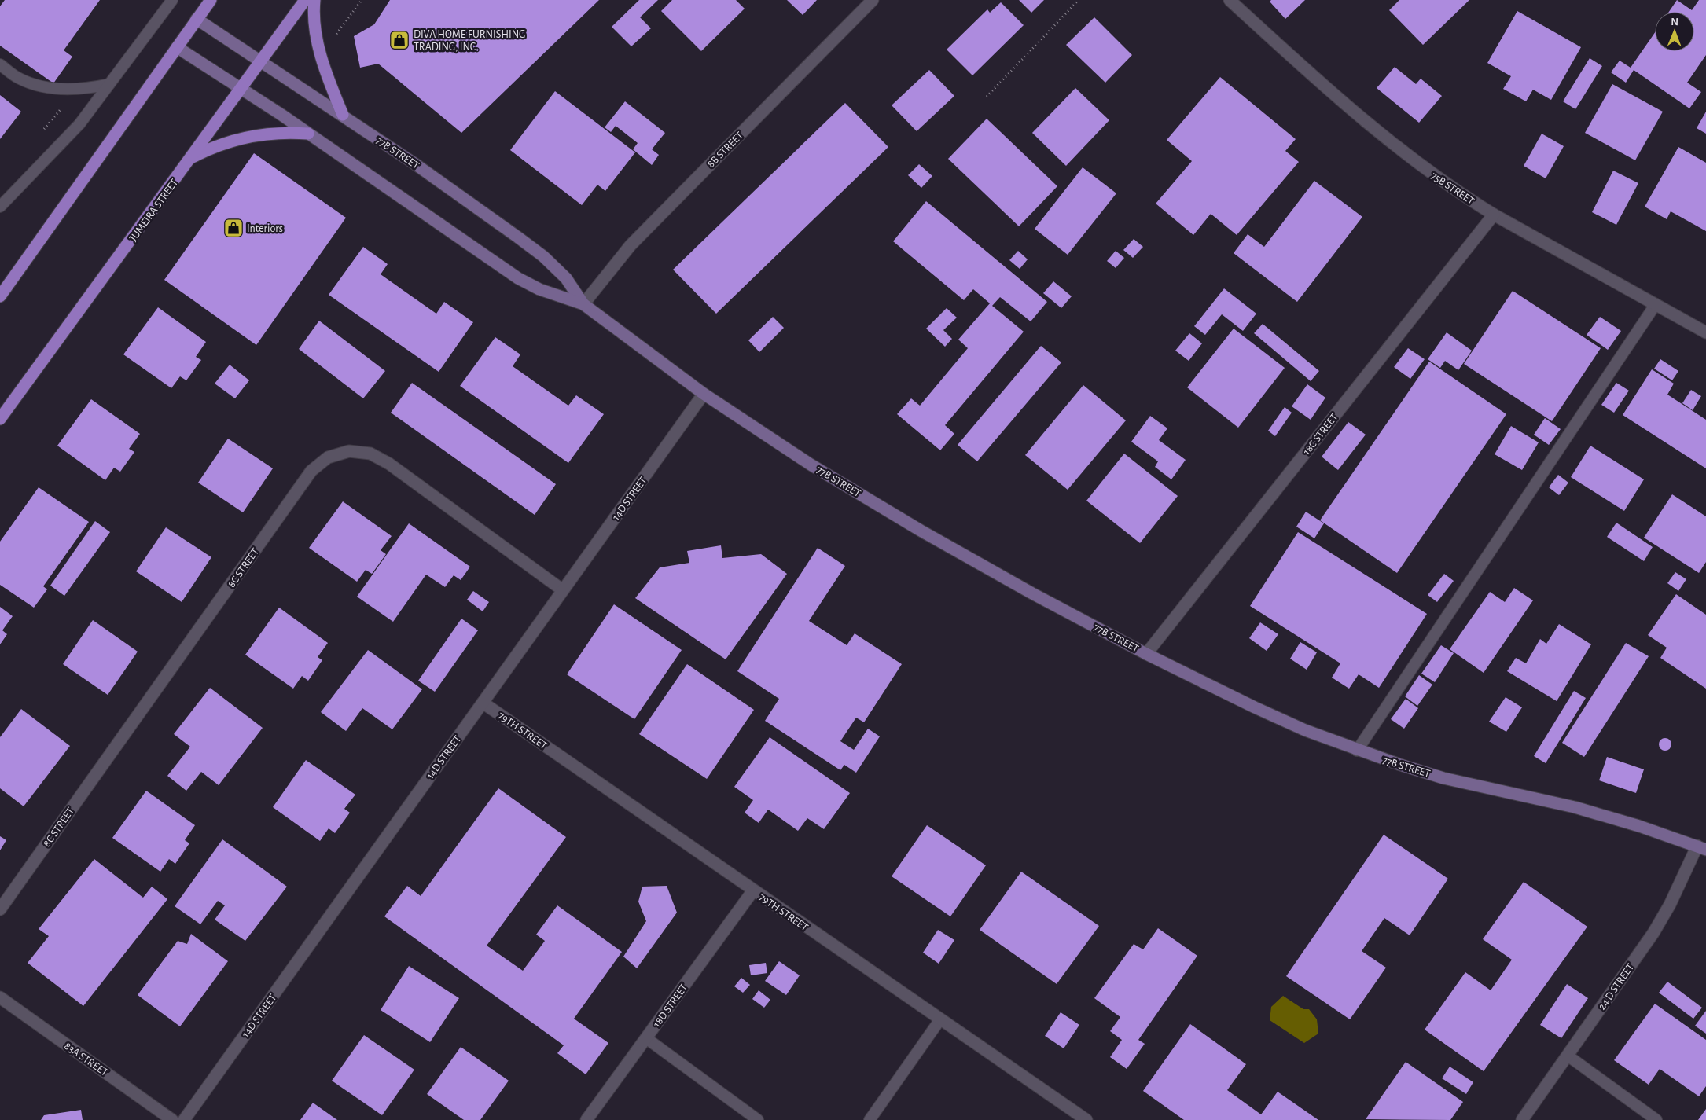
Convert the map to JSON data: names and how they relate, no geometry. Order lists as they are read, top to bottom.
{
  "streets": {
    "main road": ["JUMEIRA STREET"],
    "street": [
      "8B STREET",
      "77B STREET",
      "75B STREET",
      "18C STREET",
      "14D STREET",
      "8C STREET",
      "79TH STREET",
      "24 D STREET",
      "18D STREET",
      "83A STREET"
    ]
  },
  "crossings": [
    ["8B STREET", "77B STREET"],
    ["77B STREET", "JUMEIRA STREET"],
    ["77B STREET", "18C STREET"],
    ["77B STREET", "14D STREET"],
    ["77B STREET", "24 D STREET"],
    ["75B STREET", "18C STREET"],
    ["14D STREET", "8C STREET"],
    ["14D STREET", "79TH STREET"],
    ["79TH STREET", "18D STREET"]
  ],
  "places": {
    "shop": ["DIVA HOME FURNISHING TRADING, INC.", "Interiors"]
  },
  "north": "top"
}
